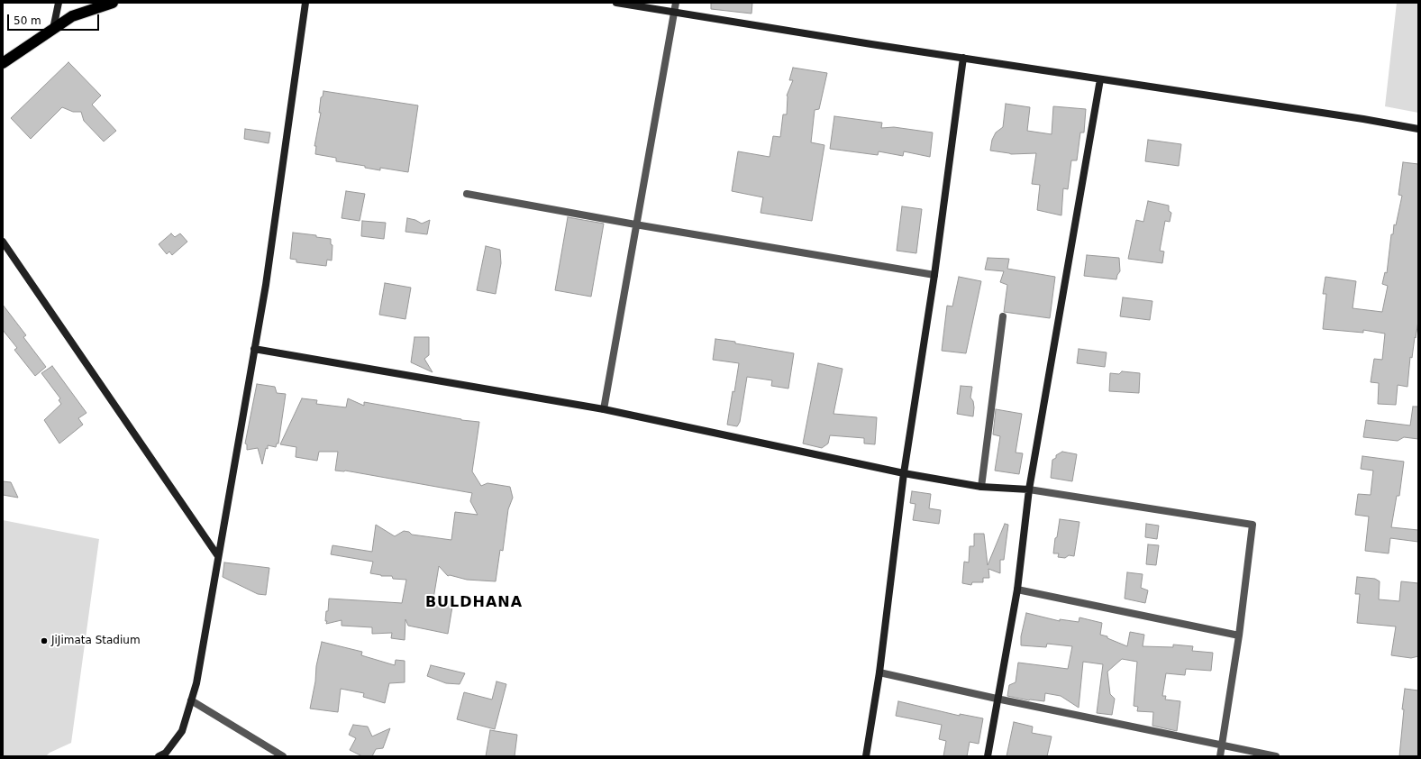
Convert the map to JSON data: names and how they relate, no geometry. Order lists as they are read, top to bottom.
{
  "districts": ["BULDHANA"],
  "places": ["JiJimata Stadium"],
  "scale_bar": "50 m"
}
